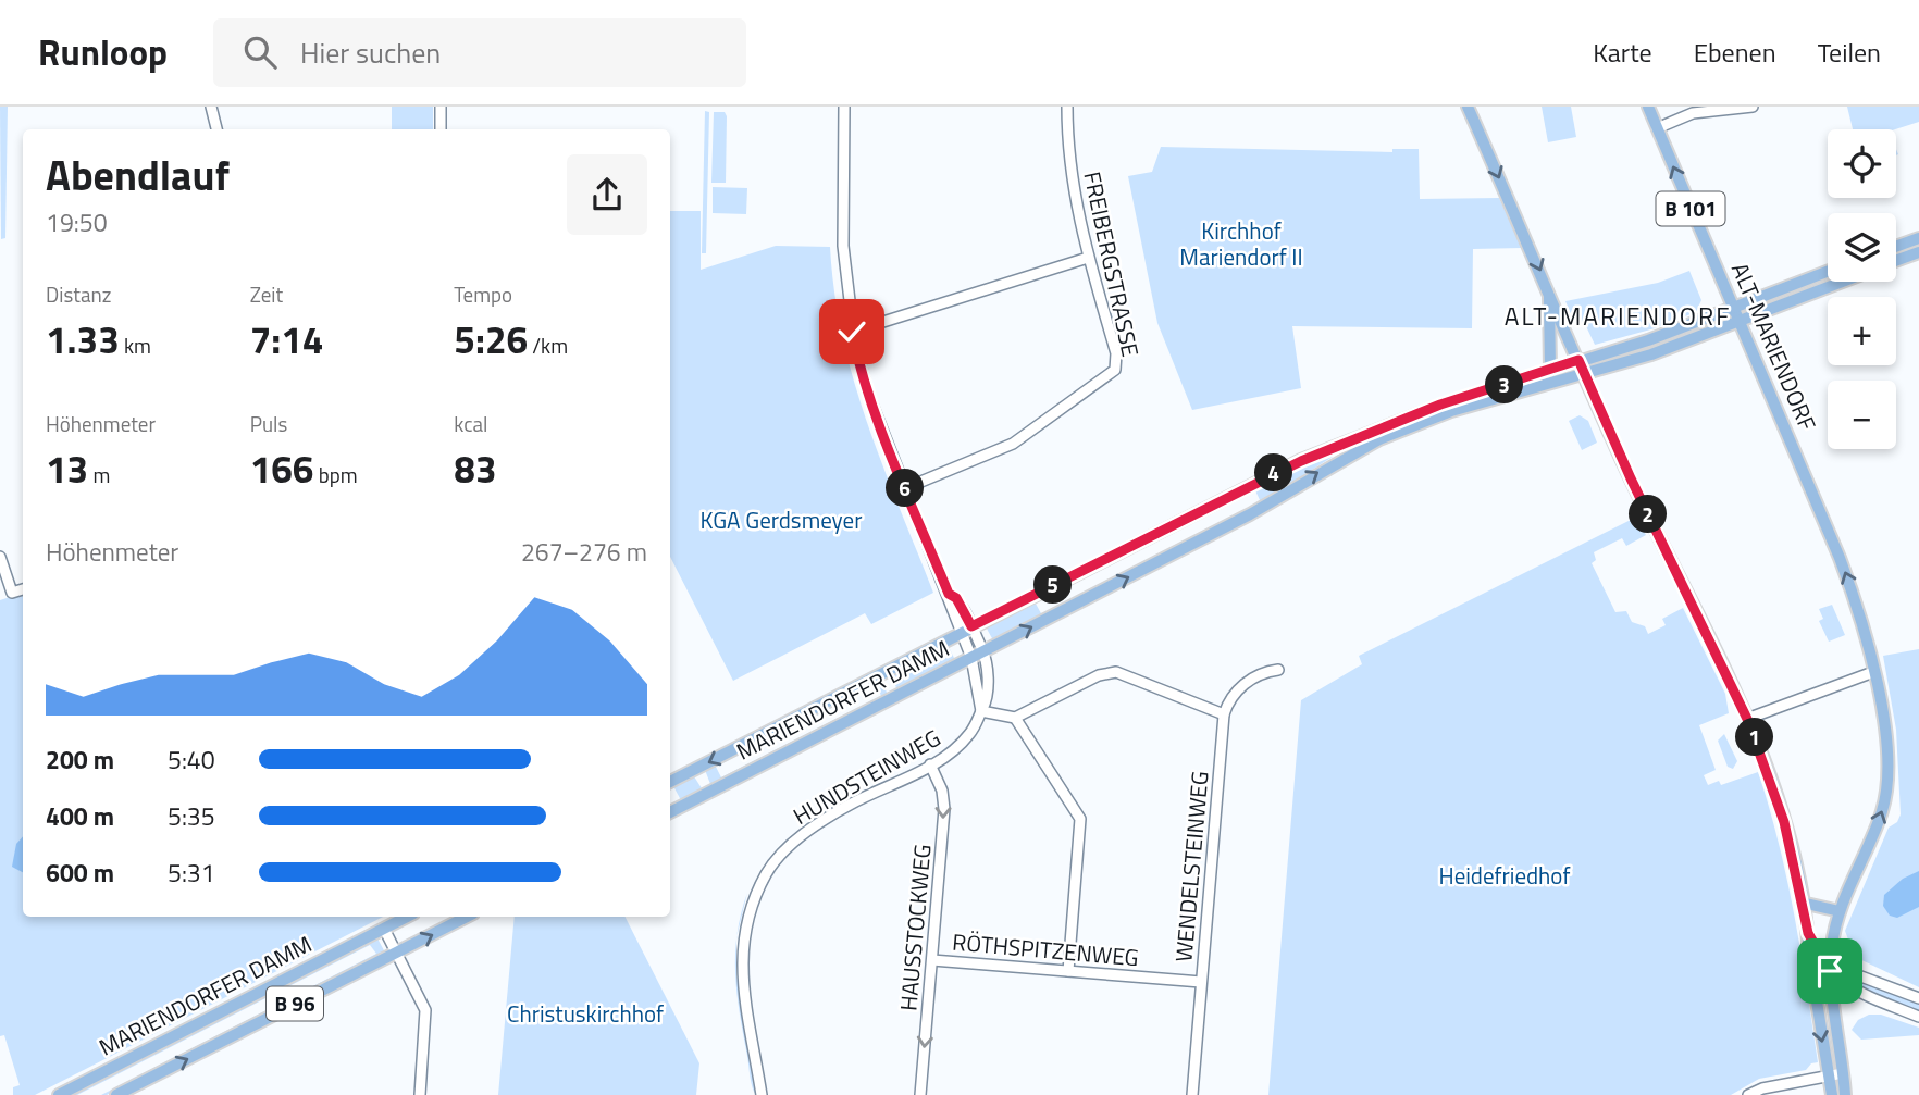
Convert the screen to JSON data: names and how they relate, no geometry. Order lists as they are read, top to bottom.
{
  "streets": {
    "main road": [
      "B 101",
      "ALT-MARIENDORF",
      "MARIENDORFER DAMM",
      "B 96"
    ],
    "street": [
      "FREIBERGSTRASSE",
      "HUNDSTEINWEG",
      "WENDELSTEINWEG",
      "HAUSSTOCKWEG",
      "RÖTHSPITZENWEG"
    ]
  },
  "crossings": [
    ["ALT-MARIENDORF", "MARIENDORFER DAMM"],
    ["MARIENDORFER DAMM", "HUNDSTEINWEG"],
    ["HUNDSTEINWEG", "HAUSSTOCKWEG"],
    ["WENDELSTEINWEG", "RÖTHSPITZENWEG"],
    ["HAUSSTOCKWEG", "RÖTHSPITZENWEG"]
  ],
  "one_way": ["ALT-MARIENDORF", "HAUSSTOCKWEG"],
  "districts": ["ALT-MARIENDORF"],
  "parks": [
    "Kirchhof Mariendorf II",
    "KGA Gerdsmeyer",
    "Heidefriedhof",
    "Christuskirchhof"
  ],
  "page": {
    "header": "Runloop",
    "search": "Hier suchen",
    "nav": ["Karte", "Ebenen", "Teilen"],
    "map_buttons": ["+", "−"],
    "heading": ["Abendlauf", "19:50"],
    "stats": [
      ["Distanz", "1.33 km"],
      ["Zeit", "7:14"],
      ["Tempo", "5:26 /km"],
      ["Höhenmeter", "13 m"],
      ["Puls", "166 bpm"],
      ["kcal", "83"]
    ],
    "pins": [
      "3",
      "4",
      "6",
      "2",
      "5",
      "1"
    ],
    "chart": ["Höhenmeter", "267–276 m"],
    "list": [
      {
        "name": "200 m",
        "note": "5:40"
      },
      {
        "name": "400 m",
        "note": "5:35"
      },
      {
        "name": "600 m",
        "note": "5:31"
      }
    ]
  }
}
